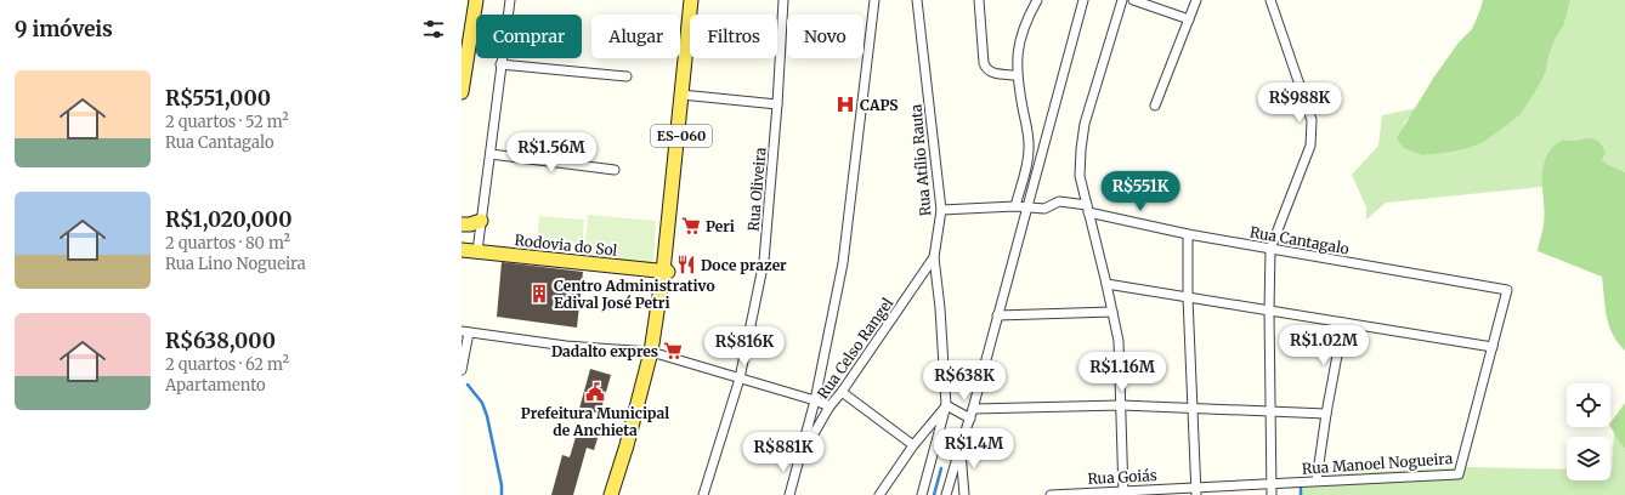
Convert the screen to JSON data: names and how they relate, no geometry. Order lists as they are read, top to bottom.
{
  "streets": {
    "main road": ["ES-060", "Rodovia do Sol"],
    "street": [
      "Rua Atílio Rauta",
      "Rua Oliveira",
      "Rua Cantagalo",
      "Rua Celso Rangel",
      "Rua Manoel Nogueira",
      "Rua Goiás"
    ]
  },
  "crossings": [
    ["ES-060", "Rodovia do Sol"],
    ["Rua Atílio Rauta", "Rua Cantagalo"],
    ["Rua Atílio Rauta", "Rua Celso Rangel"],
    ["Rua Cantagalo", "Rua Manoel Nogueira"],
    ["Rua Manoel Nogueira", "Rua Goiás"]
  ],
  "places": {
    "hospital": ["CAPS"],
    "supermarket": ["Peri", "Dadalto expres"],
    "restaurant": ["Doce prazer"],
    "building": ["Centro Administrativo Edival José Petri"],
    "public building": ["Prefeitura Municipal de Anchieta"]
  },
  "page": {
    "heading": "9 imóveis",
    "chip": [
      "Comprar",
      "Alugar",
      "Filtros",
      "Novo"
    ],
    "list": [
      {
        "name": "R$551,000",
        "note": "2 quartos · 52 m² · Rua Cantagalo"
      },
      {
        "name": "R$1,020,000",
        "note": "2 quartos · 80 m² · Rua Lino Nogueira"
      },
      {
        "name": "R$638,000",
        "note": "2 quartos · 62 m² · Apartamento"
      }
    ],
    "price": [
      "R$988K",
      "R$1.56M",
      "R$551K",
      "R$1.02M",
      "R$816K",
      "R$1.16M",
      "R$638K",
      "R$1.4M",
      "R$881K"
    ]
  }
}
